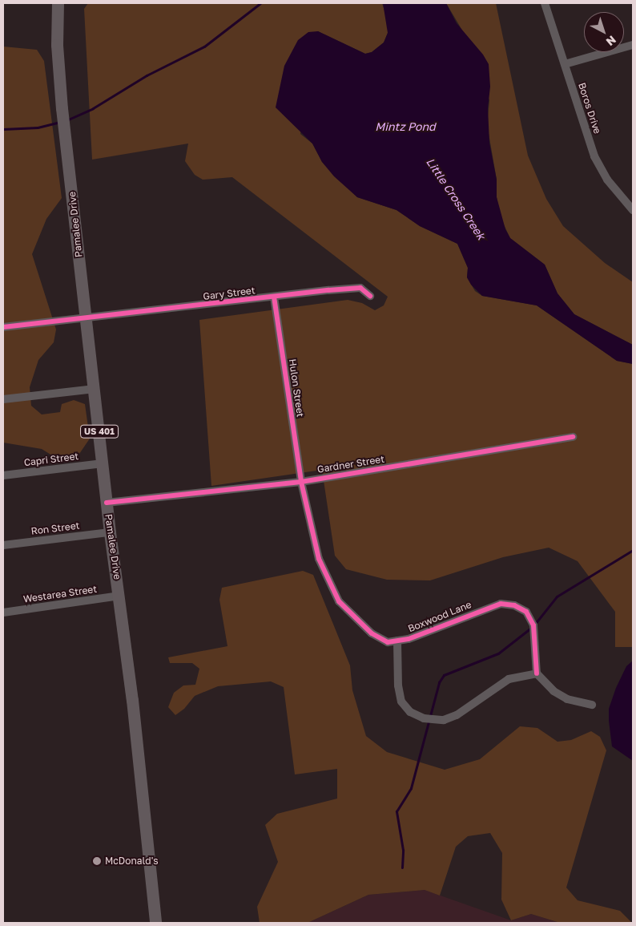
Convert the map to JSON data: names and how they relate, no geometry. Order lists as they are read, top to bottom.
{
  "streets": {
    "main road": ["Pamalee Drive", "US 401"],
    "street": [
      "Boros Drive",
      "Gary Street",
      "Hulon Street",
      "Capri Street",
      "Gardner Street",
      "Ron Street",
      "Westarea Street",
      "Boxwood Lane"
    ]
  },
  "crossings": [
    ["Pamalee Drive", "Gary Street"],
    ["Pamalee Drive", "Capri Street"],
    ["Pamalee Drive", "Gardner Street"],
    ["Pamalee Drive", "Ron Street"],
    ["Pamalee Drive", "Westarea Street"],
    ["Gary Street", "Hulon Street"],
    ["Hulon Street", "Gardner Street"],
    ["Hulon Street", "Boxwood Lane"],
    ["Gardner Street", "Boxwood Lane"]
  ],
  "water": ["Mintz Pond", "Little Cross Creek"],
  "places": ["McDonald's"],
  "north": "bottom right"
}
